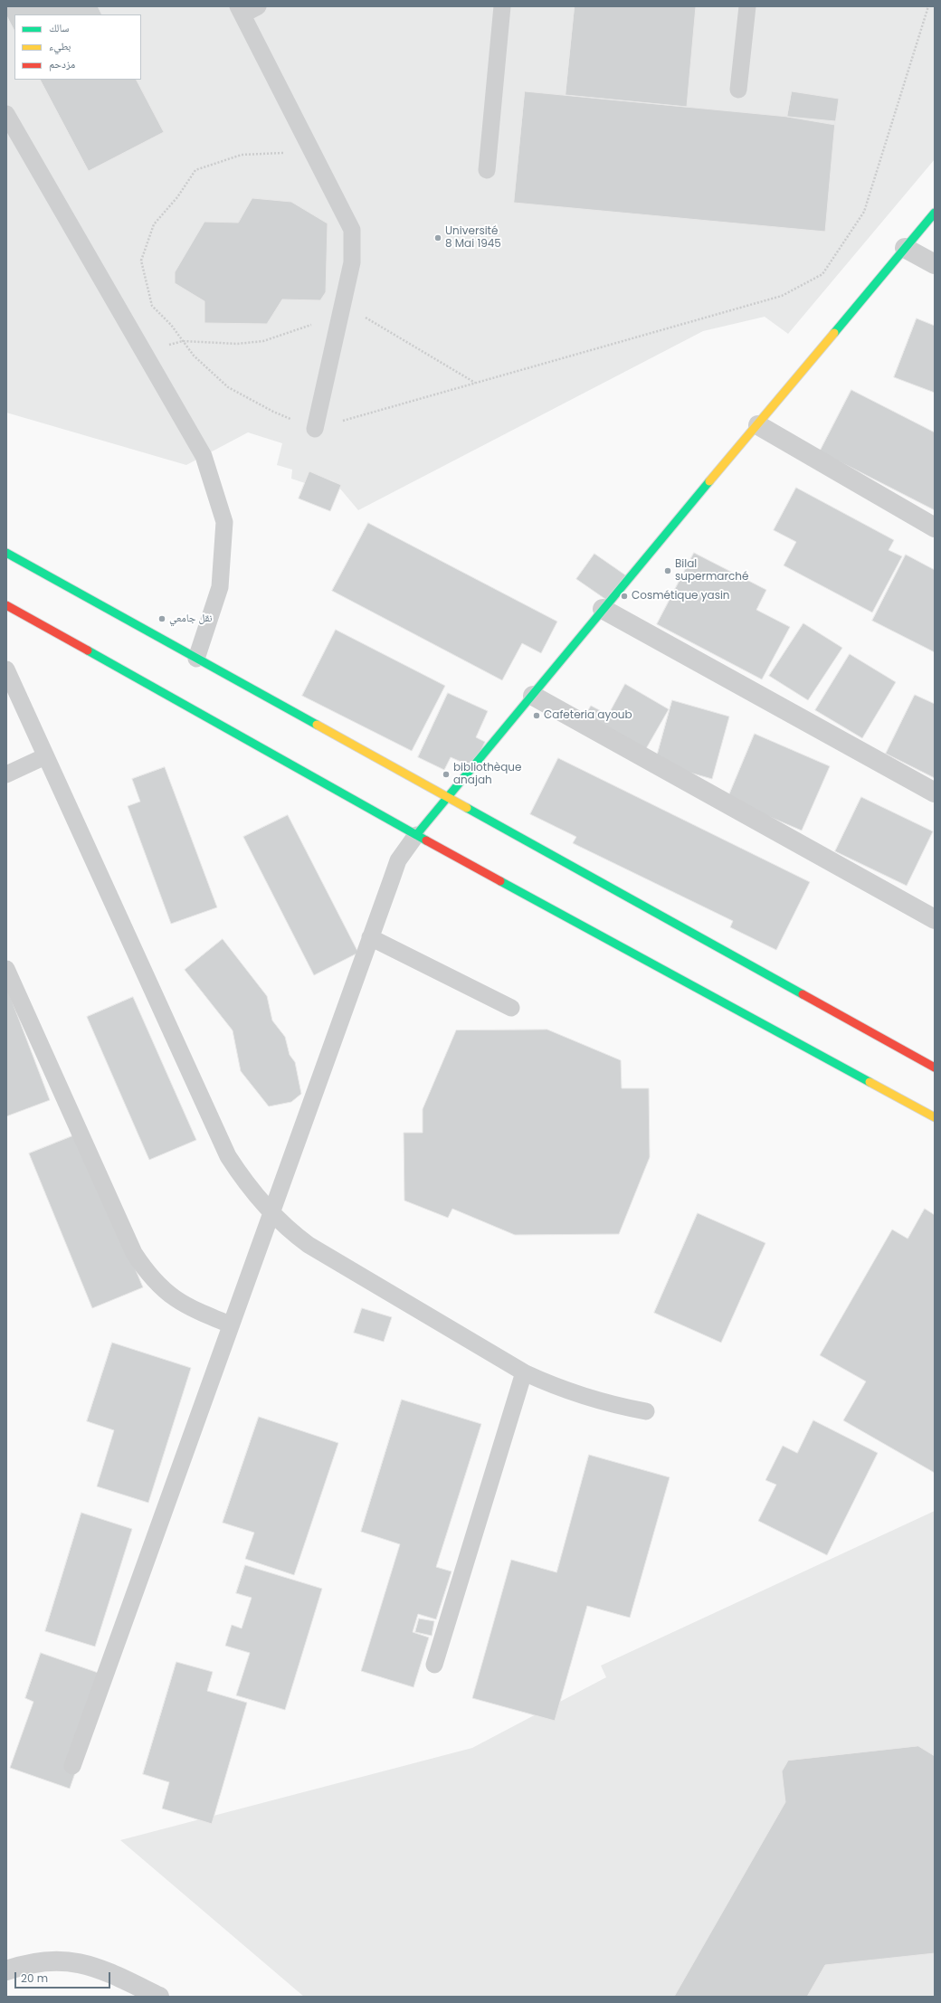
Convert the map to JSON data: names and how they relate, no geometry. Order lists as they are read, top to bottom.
{
  "places": [
    "Université 8 Mai 1945",
    "Bilal supermarché",
    "Cosmétique yasin",
    "نقل جامعي",
    "Cafeteria ayoub",
    "bibliothèque anajah"
  ],
  "legend": ["سالك", "بطيء", "مزدحم"],
  "scale_bar": "20 m"
}
